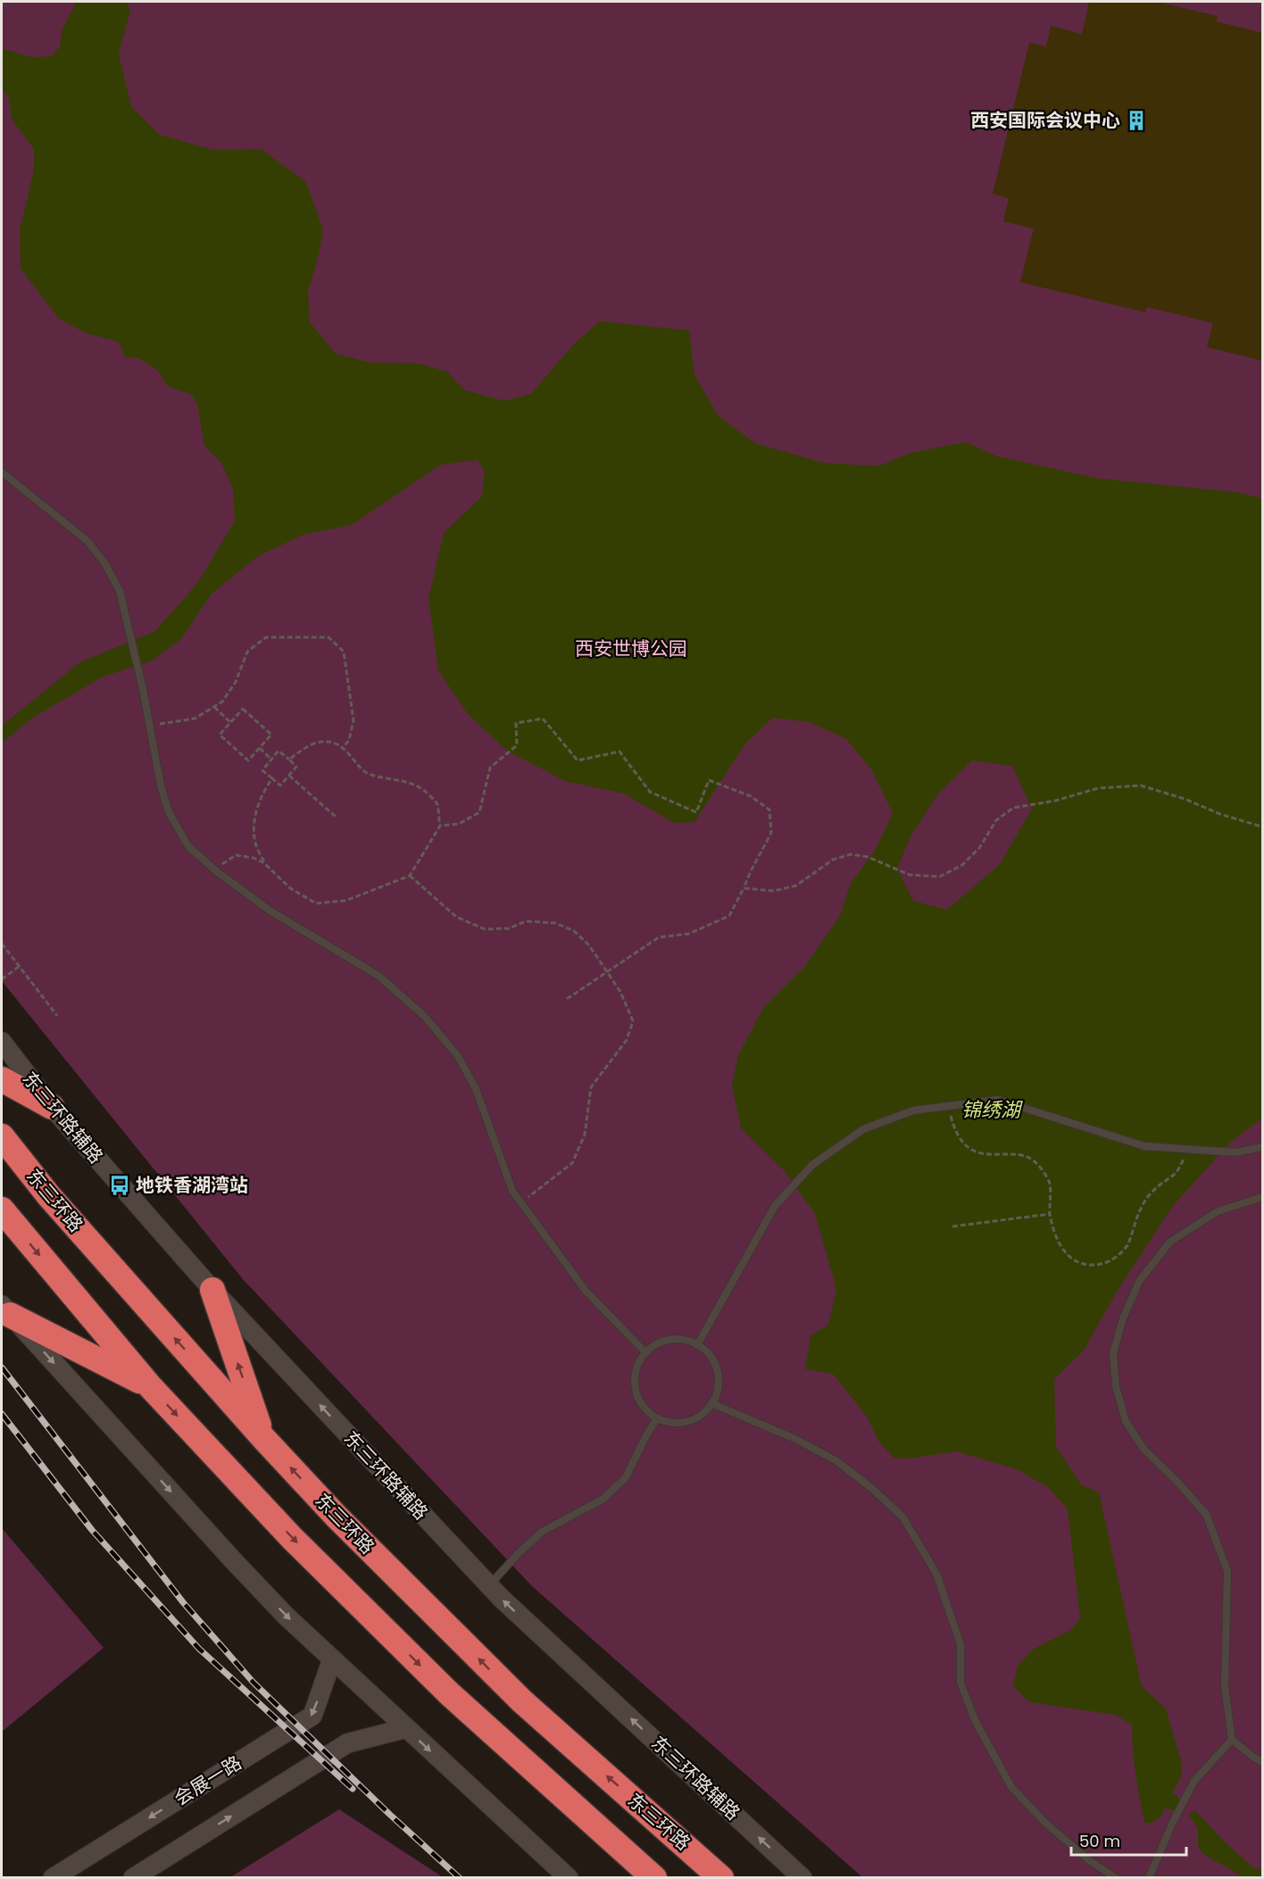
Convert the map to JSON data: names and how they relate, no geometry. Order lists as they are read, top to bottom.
{
  "streets": {
    "highway": ["东三环路"],
    "main road": ["东三环路辅路", "会展一路"]
  },
  "water": ["锦绣湖"],
  "parks": ["西安世博公园"],
  "places": {
    "building": ["西安国际会议中心"],
    "bus stop": ["地铁香湖湾站"]
  },
  "scale_bar": "50 m"
}
